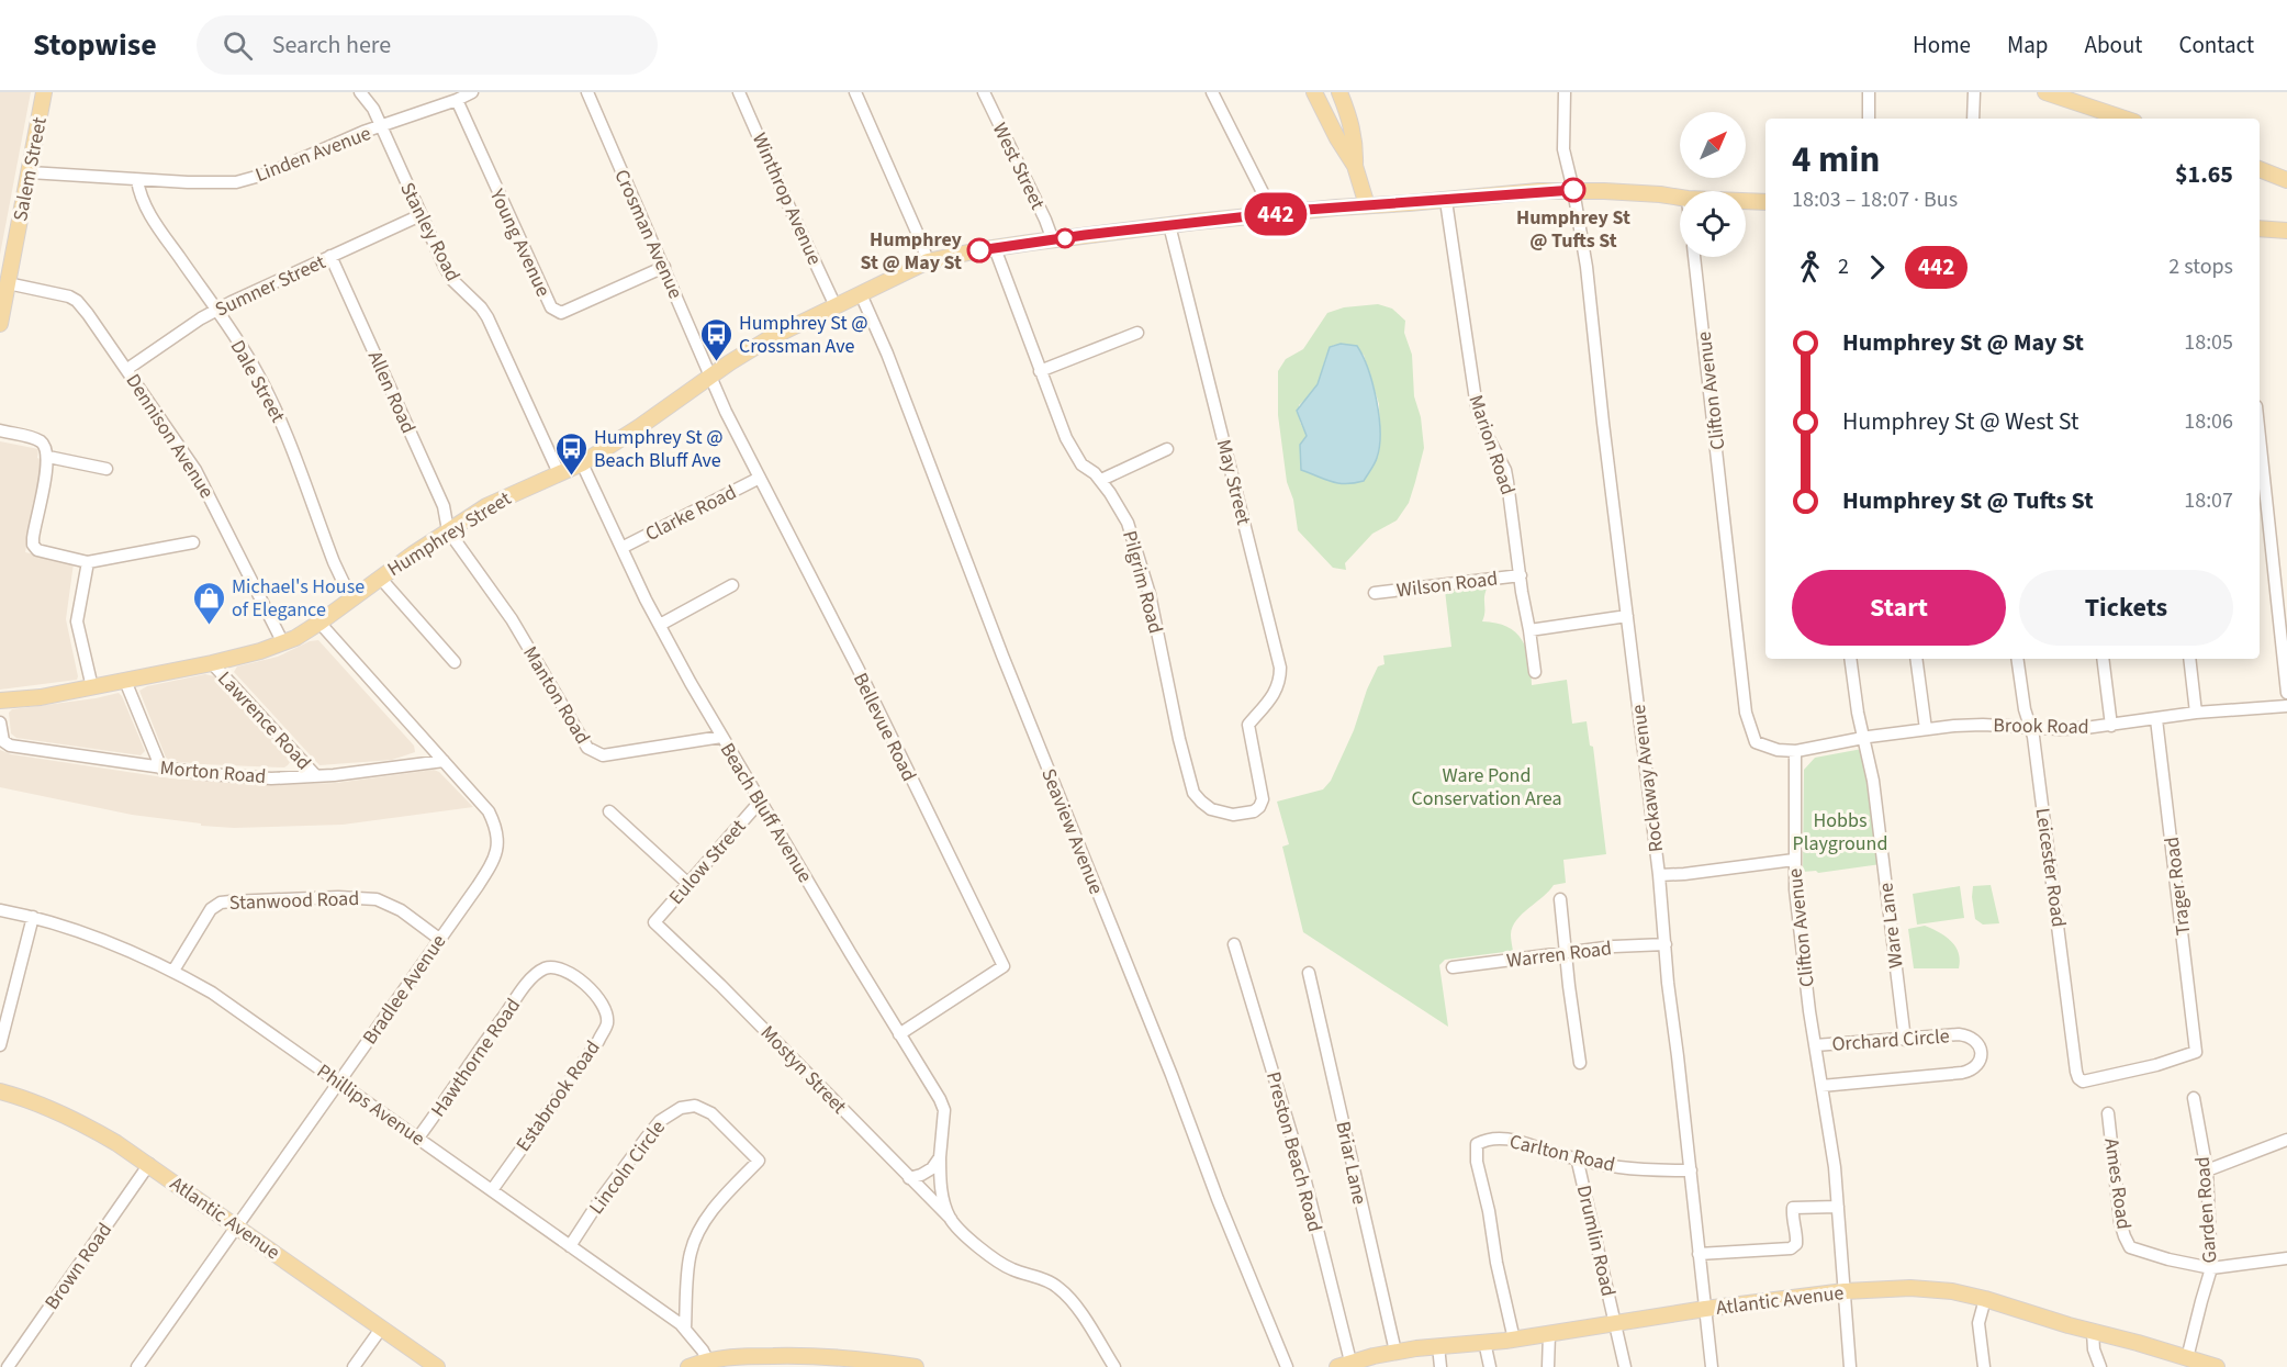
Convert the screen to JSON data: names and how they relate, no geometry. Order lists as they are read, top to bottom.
{
  "streets": {
    "main road": ["Salem Street", "Humphrey Street", "Atlantic Avenue"],
    "street": [
      "Linden Avenue",
      "West Street",
      "Winthrop Avenue",
      "Stanley Road",
      "Crosman Avenue",
      "Young Avenue",
      "Sumner Street",
      "Dale Street",
      "Clifton Avenue",
      "Allen Road",
      "Dennison Avenue",
      "Marion Road",
      "May Street",
      "Clarke Road",
      "Pilgrim Road",
      "Wilson Road",
      "Manton Road",
      "Lawrence Road",
      "Brook Road",
      "Bellevue Road",
      "Morton Road",
      "Rockaway Avenue",
      "Beach Bluff Avenue",
      "Seaview Avenue",
      "Eulow Street",
      "Leicester Road",
      "Trager Road",
      "Stanwood Road",
      "Ware Lane",
      "Warren Road",
      "Bradlee Avenue",
      "Orchard Circle",
      "Hawthorne Road",
      "Mostyn Street",
      "Estabrook Road",
      "Phillips Avenue",
      "Preston Beach Road",
      "Carlton Road",
      "Briar Lane",
      "Lincoln Circle",
      "Ames Road",
      "Garden Road",
      "Drumlin Road",
      "Brown Road"
    ]
  },
  "crossings": [
    ["Linden Avenue", "Salem Street"],
    ["Linden Avenue", "Stanley Road"],
    ["Linden Avenue", "Young Avenue"],
    ["Linden Avenue", "Dale Street"],
    ["West Street", "Humphrey Street"],
    ["Salem Street", "Dennison Avenue"],
    ["Winthrop Avenue", "Humphrey Street"],
    ["Stanley Road", "Sumner Street"],
    ["Stanley Road", "Humphrey Street"],
    ["Crosman Avenue", "Young Avenue"],
    ["Crosman Avenue", "Humphrey Street"],
    ["Crosman Avenue", "Bellevue Road"],
    ["Sumner Street", "Dale Street"],
    ["Sumner Street", "Allen Road"],
    ["Sumner Street", "Dennison Avenue"],
    ["Dale Street", "Humphrey Street"],
    ["Clifton Avenue", "Brook Road"],
    ["Clifton Avenue", "Orchard Circle"],
    ["Clifton Avenue", "Atlantic Avenue"],
    ["Allen Road", "Humphrey Street"],
    ["Allen Road", "Manton Road"],
    ["Dennison Avenue", "Humphrey Street"],
    ["Marion Road", "Humphrey Street"],
    ["Marion Road", "Wilson Road"],
    ["May Street", "Humphrey Street"],
    ["May Street", "Pilgrim Road"],
    ["Clarke Road", "Bellevue Road"],
    ["Clarke Road", "Beach Bluff Avenue"],
    ["Humphrey Street", "Pilgrim Road"],
    ["Humphrey Street", "Manton Road"],
    ["Humphrey Street", "Lawrence Road"],
    ["Humphrey Street", "Bellevue Road"],
    ["Humphrey Street", "Rockaway Avenue"],
    ["Humphrey Street", "Beach Bluff Avenue"],
    ["Humphrey Street", "Seaview Avenue"],
    ["Humphrey Street", "Bradlee Avenue"],
    ["Manton Road", "Beach Bluff Avenue"],
    ["Lawrence Road", "Morton Road"],
    ["Brook Road", "Leicester Road"],
    ["Brook Road", "Trager Road"],
    ["Brook Road", "Ware Lane"],
    ["Bellevue Road", "Beach Bluff Avenue"],
    ["Morton Road", "Bradlee Avenue"],
    ["Rockaway Avenue", "Warren Road"],
    ["Rockaway Avenue", "Carlton Road"],
    ["Rockaway Avenue", "Atlantic Avenue"],
    ["Beach Bluff Avenue", "Eulow Street"],
    ["Beach Bluff Avenue", "Mostyn Street"],
    ["Eulow Street", "Mostyn Street"],
    ["Leicester Road", "Trager Road"],
    ["Stanwood Road", "Bradlee Avenue"],
    ["Stanwood Road", "Phillips Avenue"],
    ["Ware Lane", "Orchard Circle"],
    ["Bradlee Avenue", "Phillips Avenue"],
    ["Bradlee Avenue", "Atlantic Avenue"],
    ["Hawthorne Road", "Estabrook Road"],
    ["Hawthorne Road", "Phillips Avenue"],
    ["Estabrook Road", "Phillips Avenue"],
    ["Phillips Avenue", "Lincoln Circle"],
    ["Preston Beach Road", "Atlantic Avenue"],
    ["Carlton Road", "Atlantic Avenue"],
    ["Carlton Road", "Drumlin Road"],
    ["Briar Lane", "Atlantic Avenue"],
    ["Ames Road", "Garden Road"],
    ["Garden Road", "Atlantic Avenue"],
    ["Atlantic Avenue", "Drumlin Road"],
    ["Atlantic Avenue", "Brown Road"]
  ],
  "parks": ["Ware Pond Conservation Area", "Hobbs Playground"],
  "places": {
    "other": ["Humphrey St @ Tufts St", "Humphrey St @ May St"],
    "bus stop": ["Humphrey St @ Crossman Ave", "Humphrey St @ Beach Bluff Ave"],
    "shop": ["Michael's House of Elegance"]
  },
  "lines": ["bus line 442"],
  "north": "top right",
  "page": {
    "header": "Stopwise",
    "search": "Search here",
    "nav": [
      "Home",
      "Map",
      "About",
      "Contact"
    ],
    "on_map": "442",
    "heading": ["4 min", "18:03 – 18:07 · Bus", "$1.65"],
    "legs": ["2", "442", "2 stops"],
    "list": [
      {
        "name": "Humphrey St @ May St",
        "value": "18:05"
      },
      {
        "name": "Humphrey St @ West St",
        "value": "18:06"
      },
      {
        "name": "Humphrey St @ Tufts St",
        "value": "18:07"
      }
    ],
    "buttons": ["Start", "Tickets"]
  }
}
